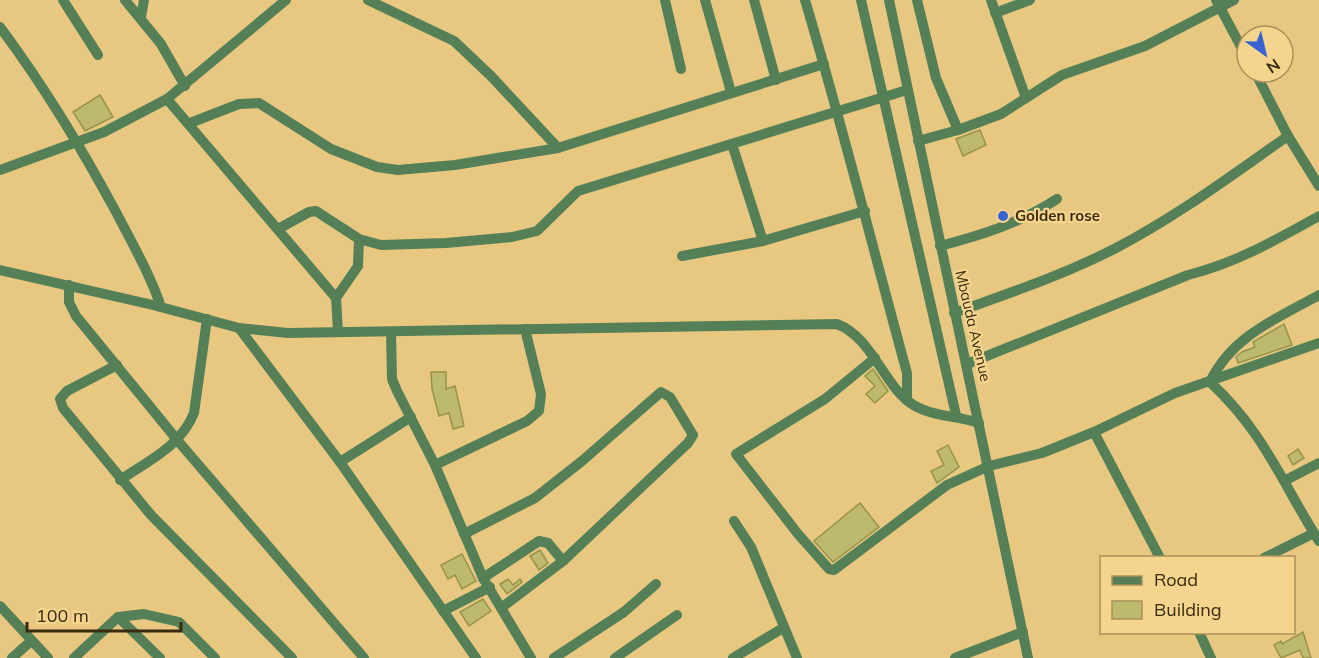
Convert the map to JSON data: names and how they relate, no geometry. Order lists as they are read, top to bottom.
{
  "streets": {
    "street": ["Mbauda Avenue"]
  },
  "places": ["Golden rose"],
  "legend": ["Road", "Building"],
  "scale_bar": "100 m",
  "north": "bottom right"
}
